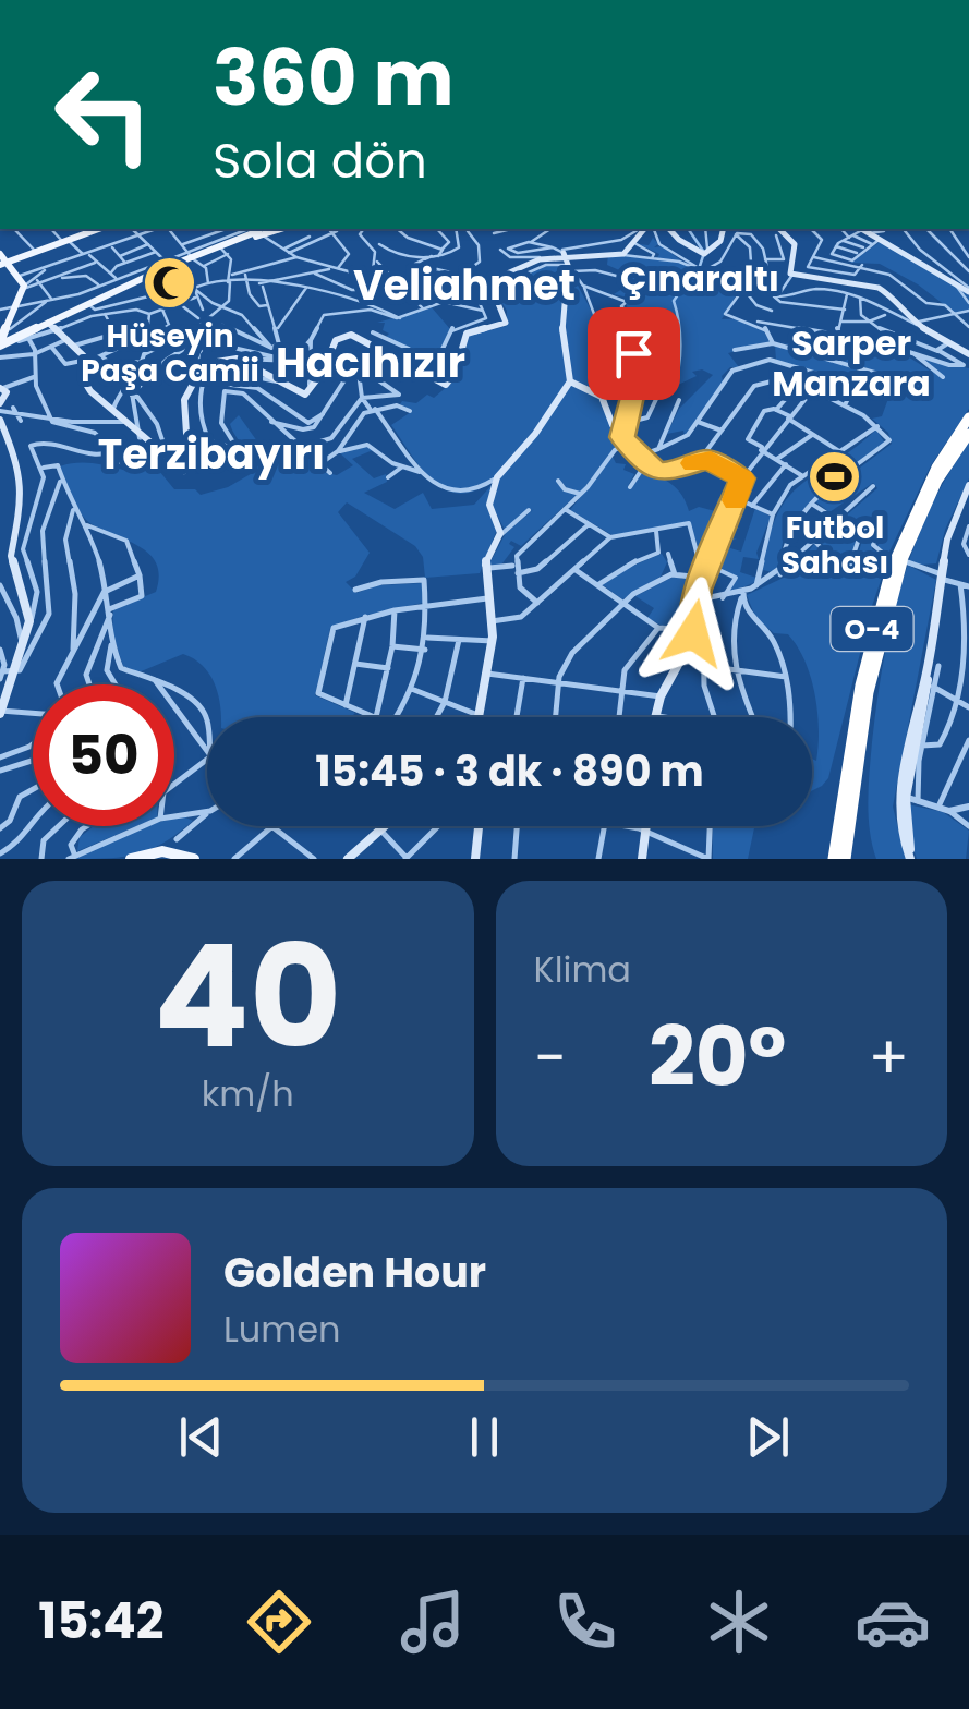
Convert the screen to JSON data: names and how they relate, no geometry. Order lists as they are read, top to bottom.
{
  "streets": {
    "highway": ["O-4"]
  },
  "districts": [
    "Çınaraltı",
    "Veliahmet",
    "Sarper Manzara",
    "Hacıhızır",
    "Terzibayırı"
  ],
  "places": {
    "mosque": ["Hüseyin Paşa Camii"],
    "sports": ["Futbol Sahası"]
  },
  "page": {
    "turn": ["360 m", "Sola dön"],
    "limit": "50",
    "trip": "15:45 · 3 dk · 890 m",
    "tile": [
      ["40", "km/h"],
      "Klima"
    ],
    "heat": ["−", "20°", "+"],
    "song": ["Golden Hour", "Lumen"],
    "tabs": "15:42"
  }
}
